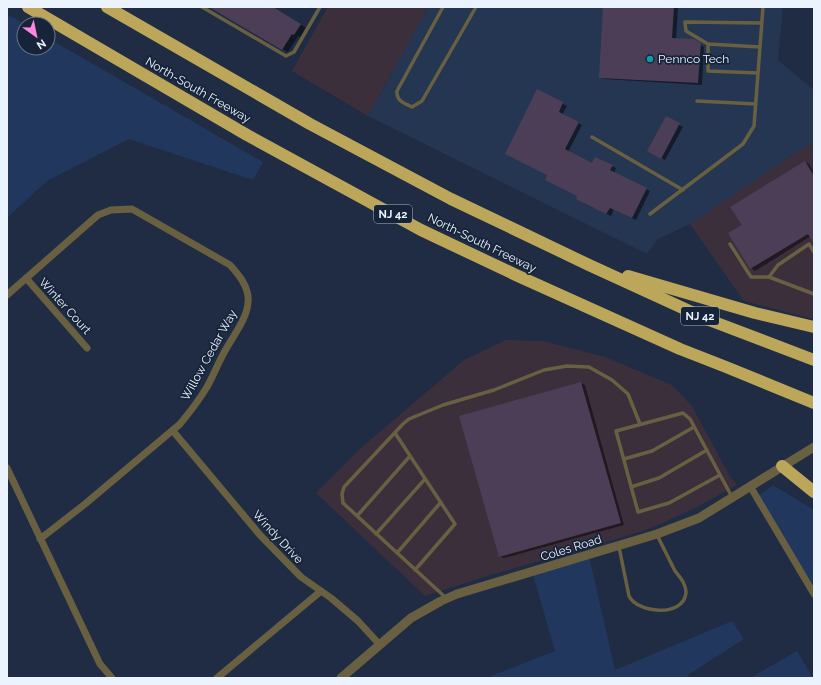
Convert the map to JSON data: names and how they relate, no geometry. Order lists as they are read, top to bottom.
{
  "streets": {
    "highway": ["North-South Freeway", "NJ 42"],
    "street": [
      "Winter Court",
      "Willow Cedar Way",
      "Windy Drive",
      "Coles Road"
    ]
  },
  "crossings": [
    ["Winter Court", "Willow Cedar Way"],
    ["Willow Cedar Way", "Windy Drive"],
    ["Windy Drive", "Coles Road"]
  ],
  "places": ["Pennco Tech"],
  "north": "bottom right"
}
